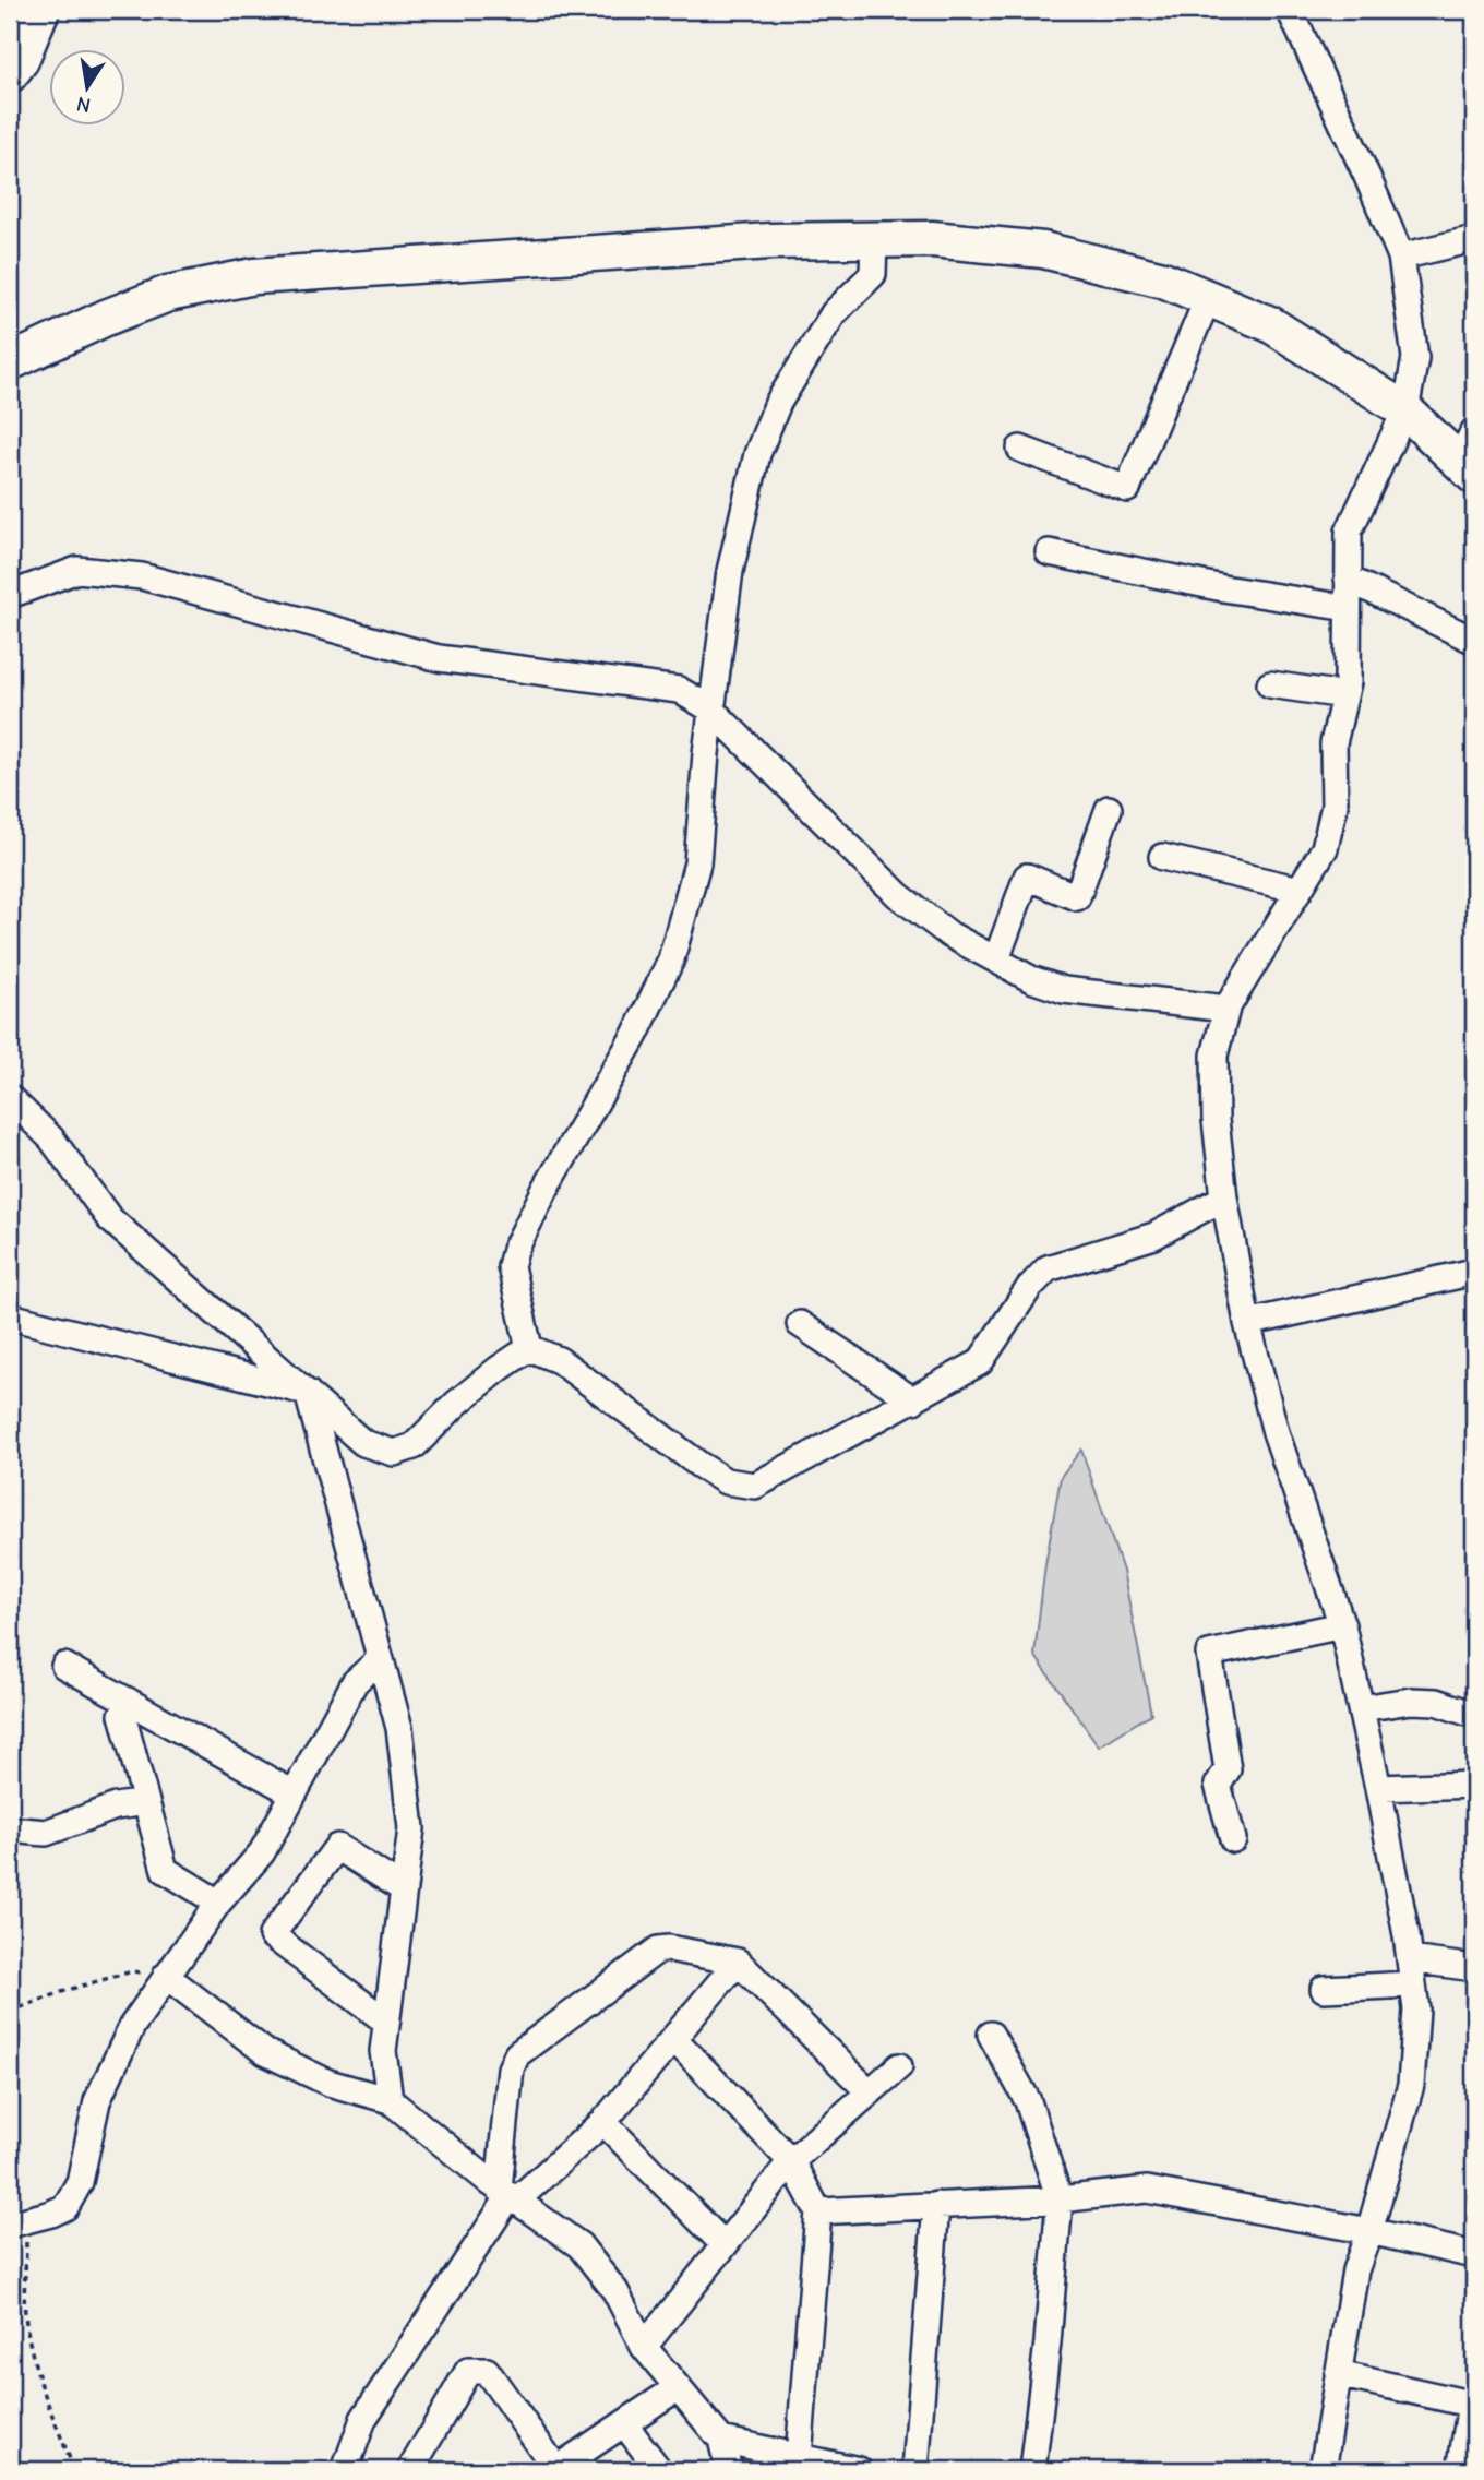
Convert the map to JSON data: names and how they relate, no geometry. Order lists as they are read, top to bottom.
{
  "north": "bottom"
}
